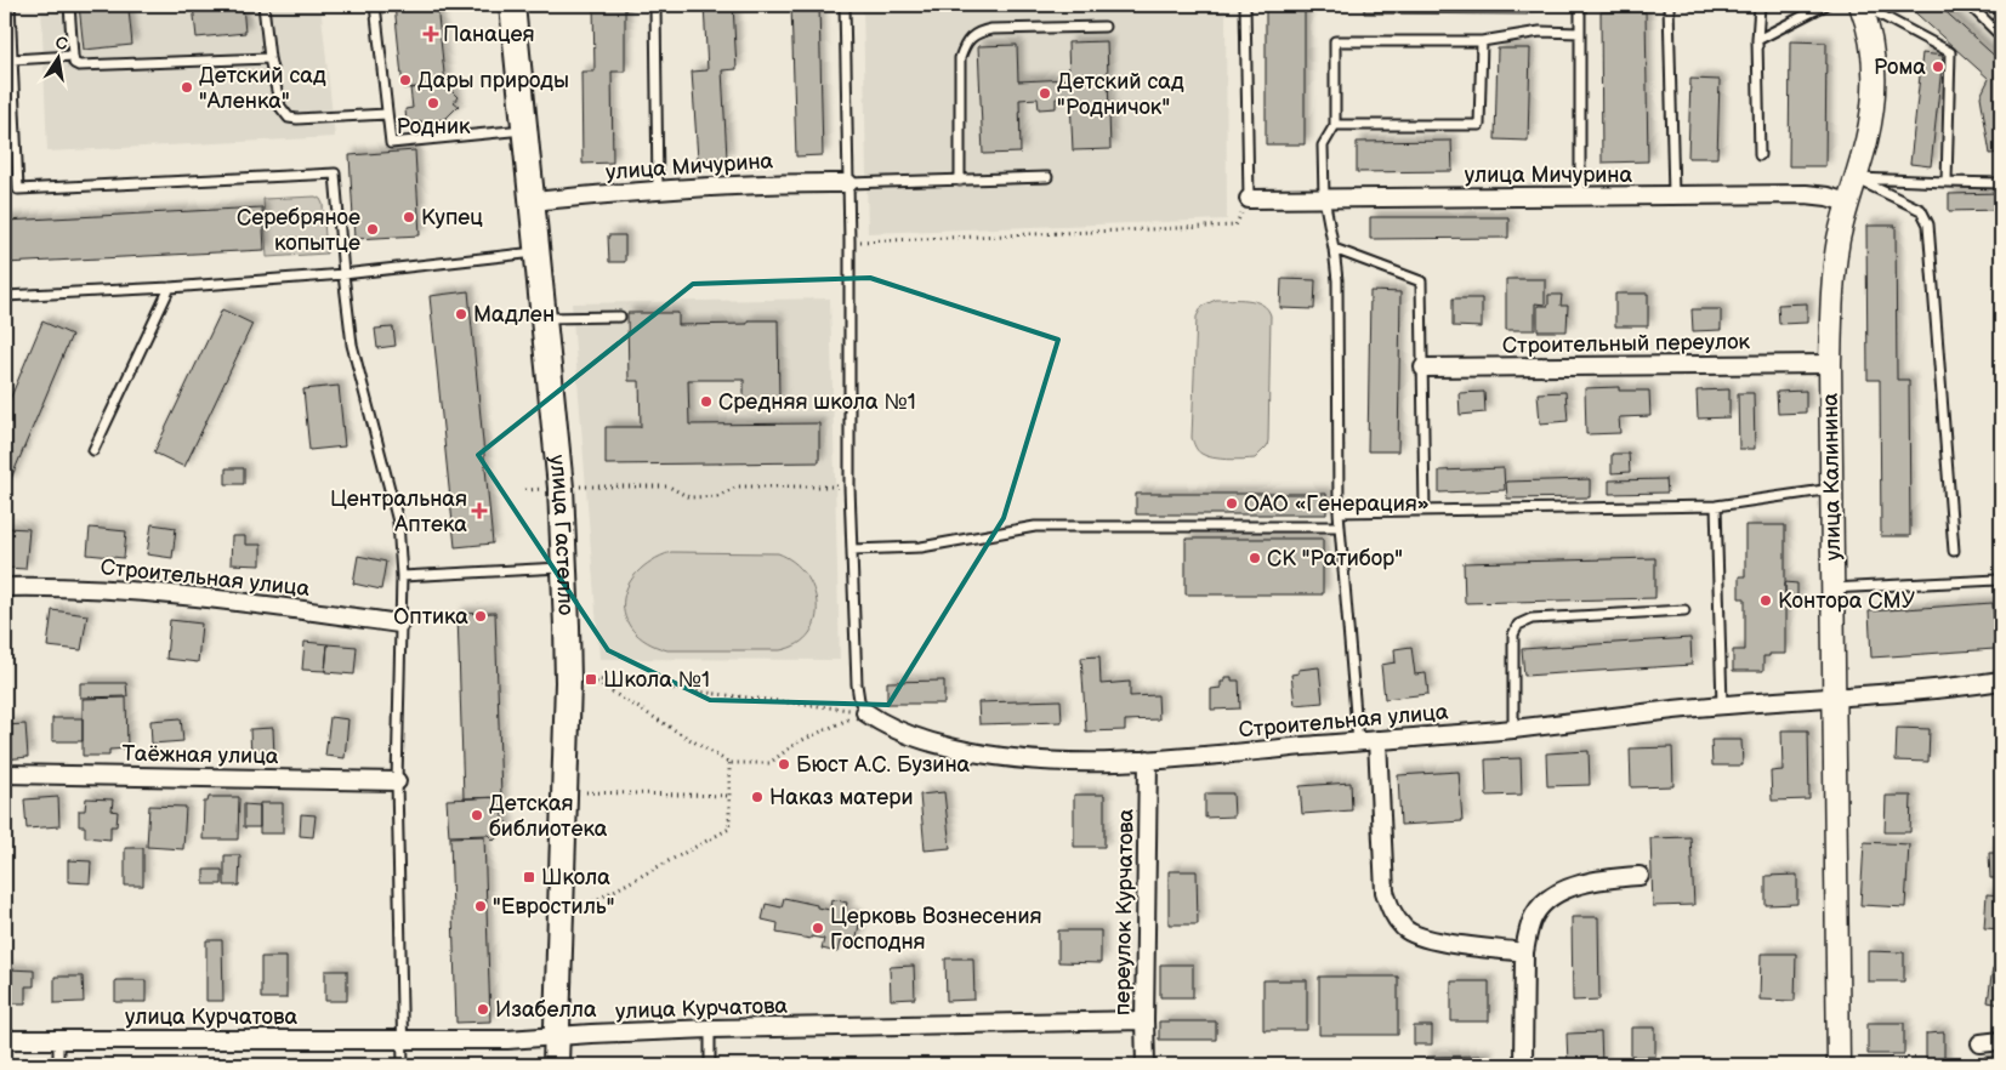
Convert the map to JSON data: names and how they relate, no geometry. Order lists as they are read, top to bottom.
{
  "streets": {
    "main road": ["улица Гастелло"],
    "street": [
      "улица Мичурина",
      "Строительный переулок",
      "улица Калинина",
      "Строительная улица",
      "Таёжная улица",
      "переулок Курчатова",
      "улица Курчатова"
    ]
  },
  "crossings": [
    ["улица Мичурина", "улица Калинина"],
    ["улица Мичурина", "улица Гастелло"],
    ["Строительный переулок", "улица Калинина"],
    ["улица Калинина", "Строительная улица"],
    ["улица Гастелло", "улица Курчатова"],
    ["Строительная улица", "переулок Курчатова"],
    ["переулок Курчатова", "улица Курчатова"]
  ],
  "places": {
    "health": ["Панацея", "Центральная Аптека"],
    "other": [
      "Рома",
      "Дары природы",
      "Детский сад \"Аленка\"",
      "Детский сад \"Родничок\"",
      "Родник",
      "Купец",
      "Серебряное копытце",
      "Мадлен",
      "Средняя школа №1",
      "ОАО «Генерация»",
      "СК \"Ратибор\"",
      "Контора СМУ",
      "Оптика",
      "Бюст А.С. Бузина",
      "Наказ матери",
      "Детская библиотека",
      "\"Евростиль\"",
      "Церковь Вознесения Господня",
      "Изабелла"
    ],
    "transit": ["Школа №1", "Школа"]
  },
  "north": "top"
}
